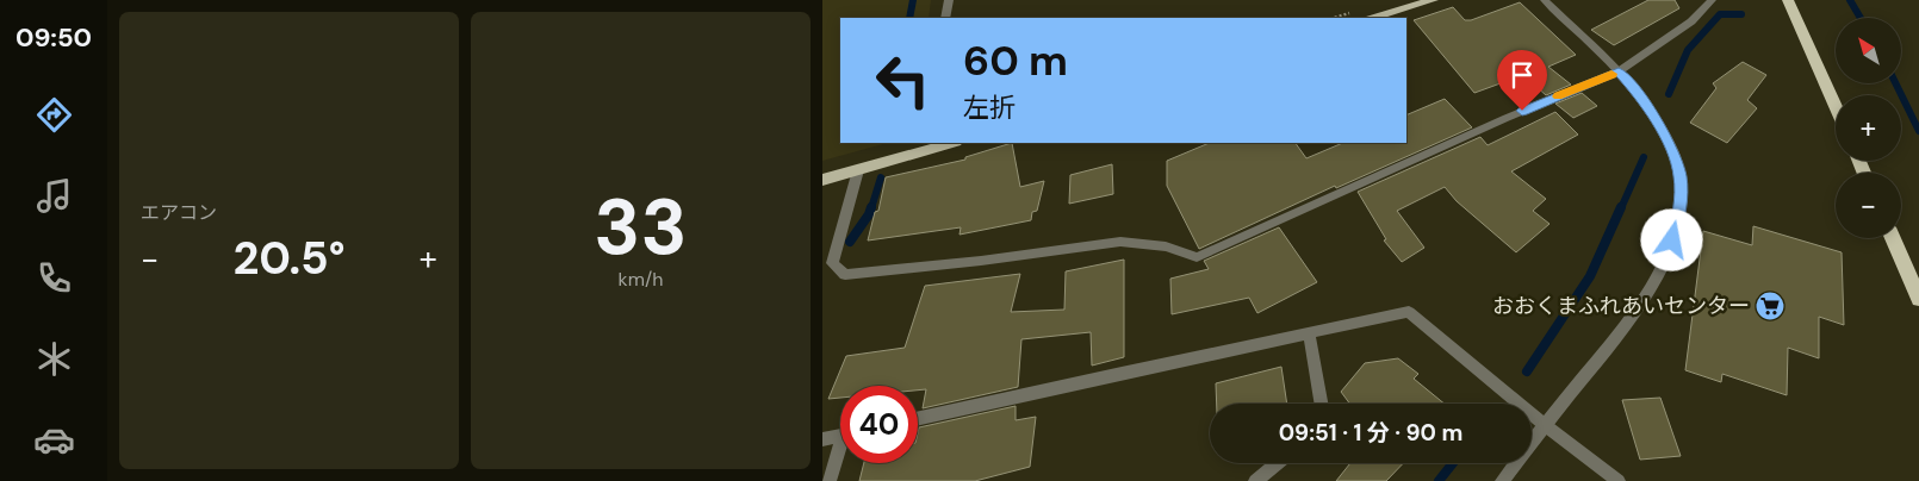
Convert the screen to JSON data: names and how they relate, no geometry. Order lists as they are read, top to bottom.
{
  "places": {
    "supermarket": ["おおくまふれあいセンター"]
  },
  "north": "top left",
  "page": {
    "tabs": "09:50",
    "tile": [
      "エアコン",
      ["33", "km/h"]
    ],
    "map_buttons": ["+", "−"],
    "turn": ["60 m", "左折"],
    "heat": ["−", "20.5°", "+"],
    "limit": "40",
    "trip": "09:51 · 1 分 · 90 m"
  }
}
